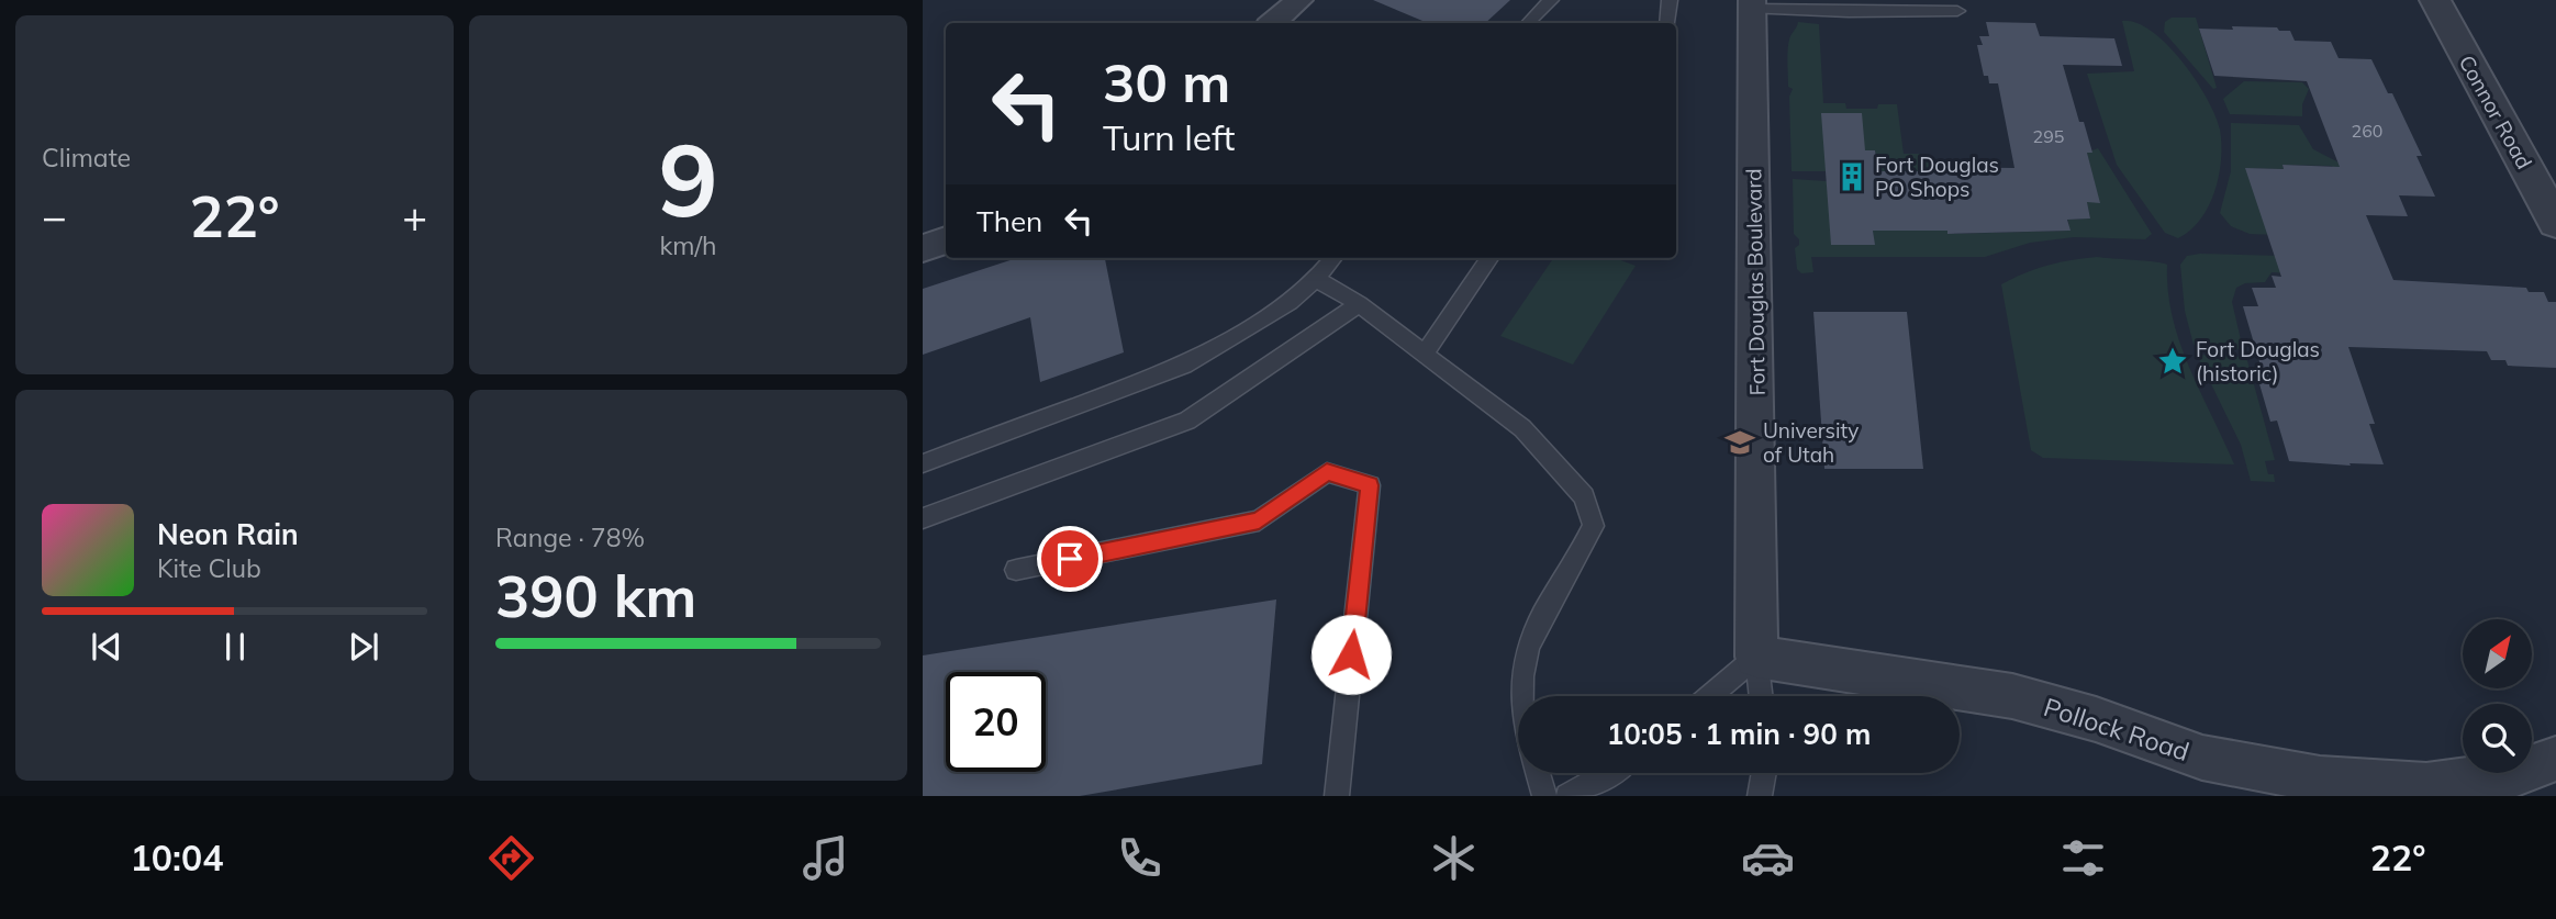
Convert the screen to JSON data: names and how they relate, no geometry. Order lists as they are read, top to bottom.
{
  "streets": {
    "street": ["Connor Road", "Fort Douglas Boulevard", "Pollock Road"]
  },
  "crossings": [
    ["Fort Douglas Boulevard", "Pollock Road"]
  ],
  "places": {
    "building": ["Fort Douglas PO Shops"],
    "place": ["Fort Douglas (historic)"],
    "school or university": ["University of Utah"]
  },
  "house_numbers": ["260", "295"],
  "north": "top right",
  "page": {
    "tile": [
      "Climate",
      ["9", "km/h"],
      ["Range · 78%", "390 km"]
    ],
    "turn": ["30 m", "Turn left"],
    "heat": ["−", "22°", "+"],
    "then": "Then",
    "song": ["Neon Rain", "Kite Club"],
    "limit": "20",
    "trip": "10:05 · 1 min · 90 m",
    "tabs": ["10:04", "22°"]
  }
}
